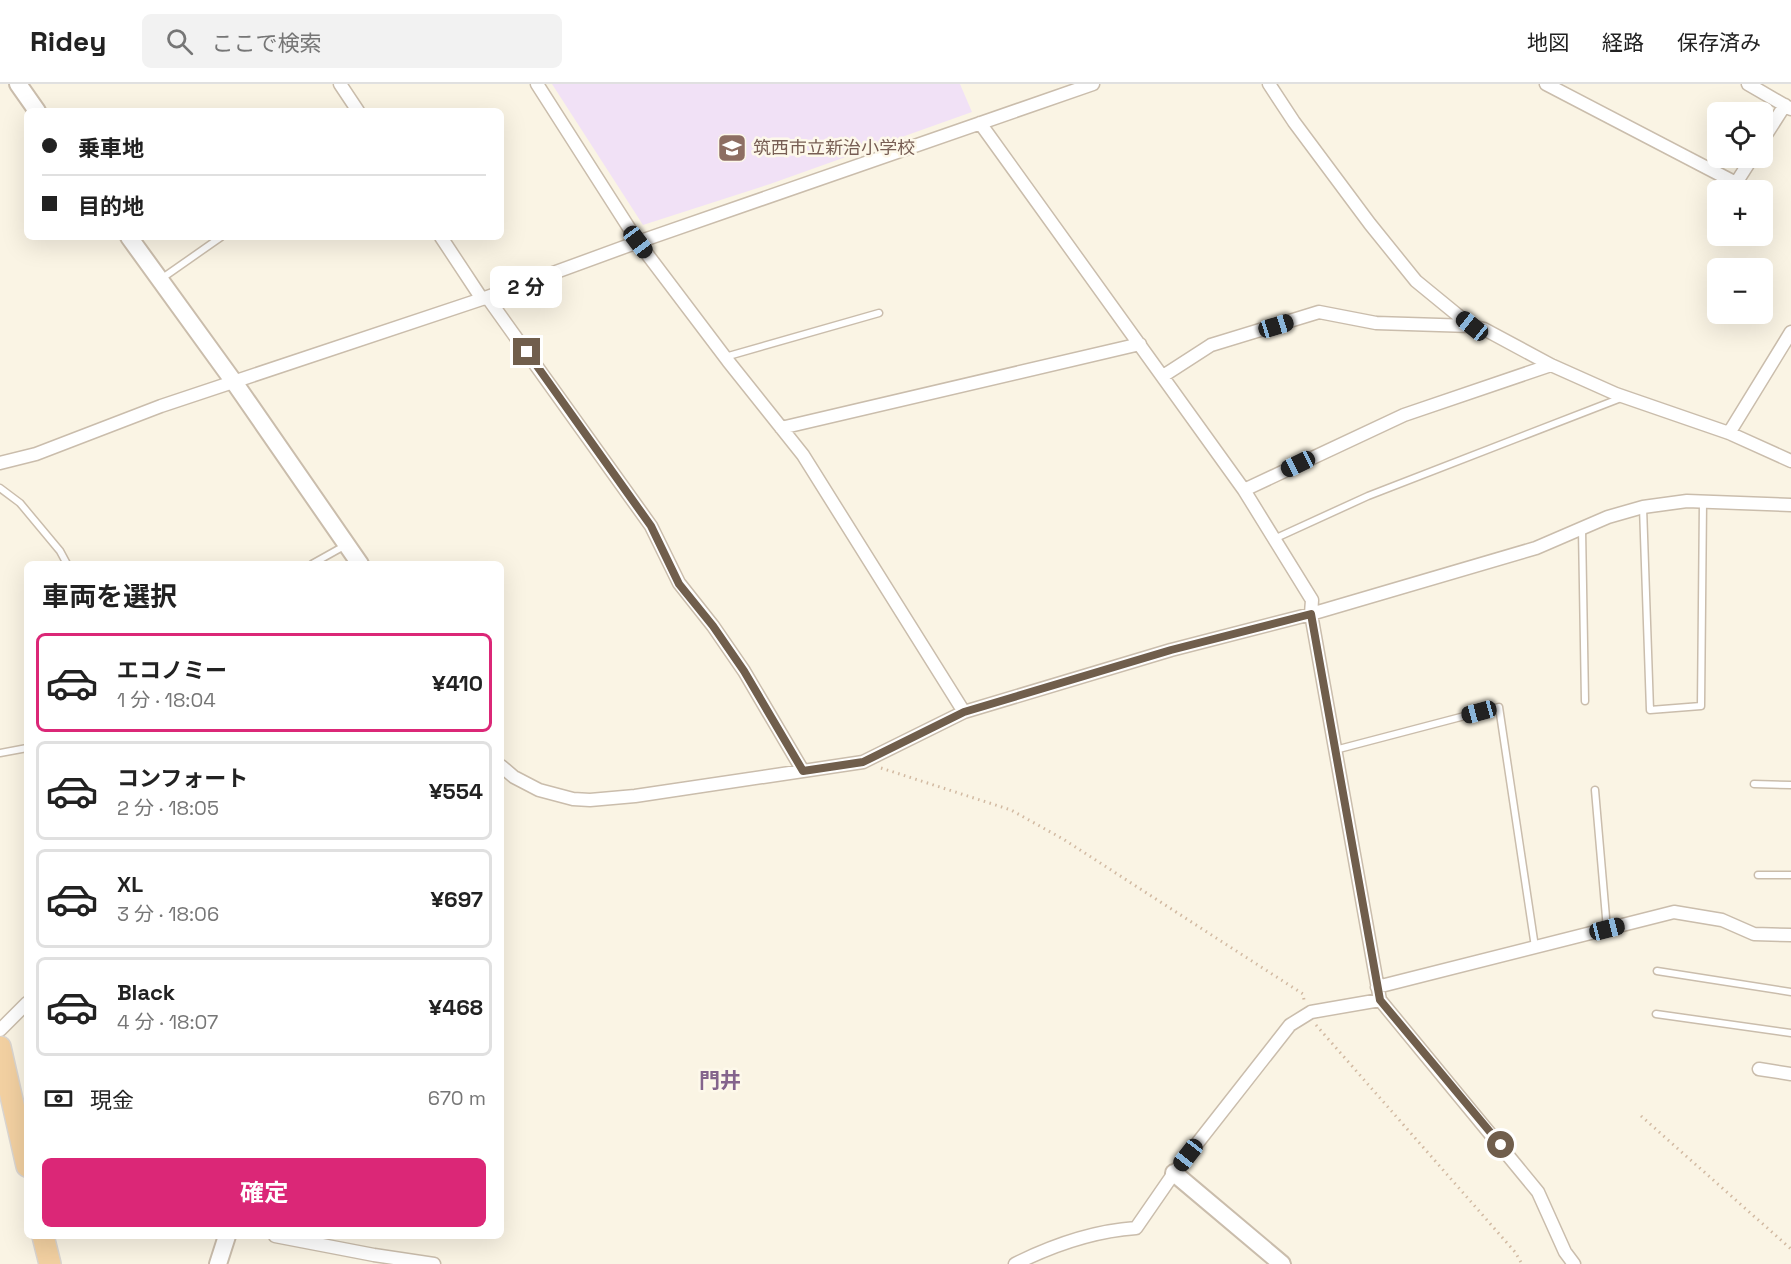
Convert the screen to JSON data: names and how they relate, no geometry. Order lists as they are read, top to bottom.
{
  "districts": ["門井"],
  "places": {
    "school or university": ["筑西市立新治小学校"]
  },
  "page": {
    "header": "Ridey",
    "search": "ここで検索",
    "nav": ["地図", "経路", "保存済み"],
    "map_buttons": ["+", "−"],
    "banner": ["乗車地", "目的地"],
    "bubble": "2 分",
    "heading": "車両を選択",
    "list": [
      {
        "name": "エコノミー",
        "note": "1 分 · 18:04",
        "value": "¥410"
      },
      {
        "name": "コンフォート",
        "note": "2 分 · 18:05",
        "value": "¥554"
      },
      {
        "name": "XL",
        "note": "3 分 · 18:06",
        "value": "¥697"
      },
      {
        "name": "Black",
        "note": "4 分 · 18:07",
        "value": "¥468"
      }
    ],
    "pay": ["現金", "670 m"],
    "buttons": "確定"
  }
}
